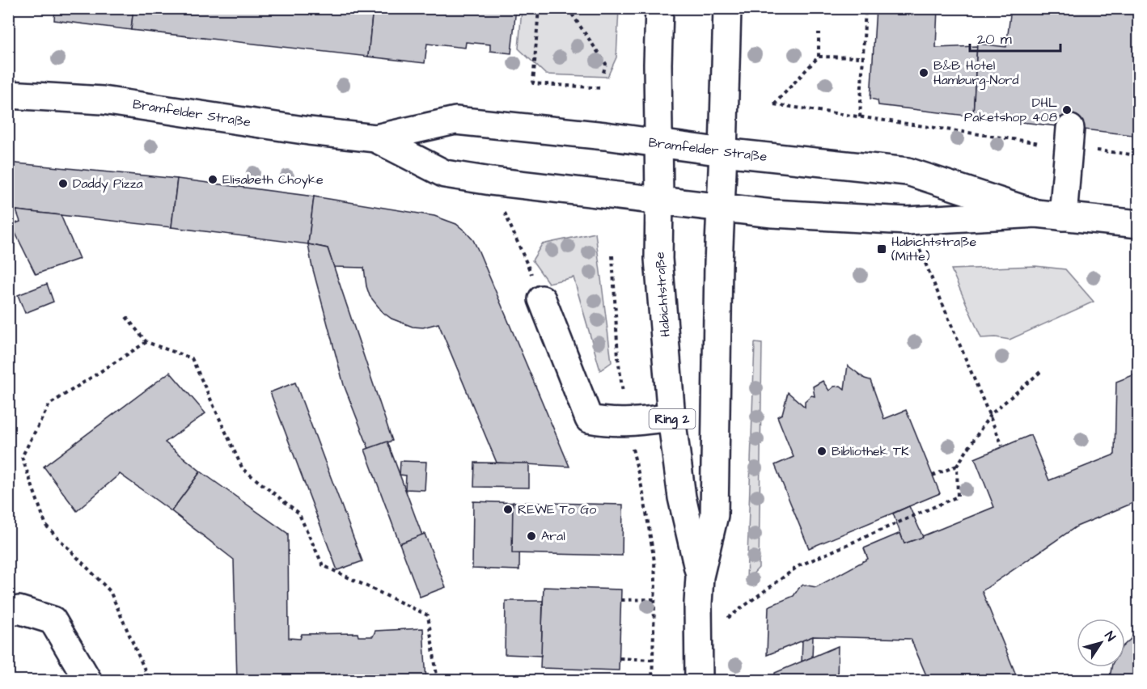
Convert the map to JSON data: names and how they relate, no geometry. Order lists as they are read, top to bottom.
{
  "streets": {
    "main road": ["Bramfelder Straße", "Habichtstraße", "Ring 2"]
  },
  "crossings": [
    ["Bramfelder Straße", "Habichtstraße"]
  ],
  "places": {
    "other": [
      "B&B Hotel Hamburg-Nord",
      "DHL Paketshop 408",
      "Elisabeth Choyke",
      "Daddy Pizza",
      "Bibliothek TK",
      "REWE To Go",
      "Aral"
    ],
    "transit": ["Habichtstraße (Mitte)"]
  },
  "scale_bar": "20 m",
  "north": "top right"
}
